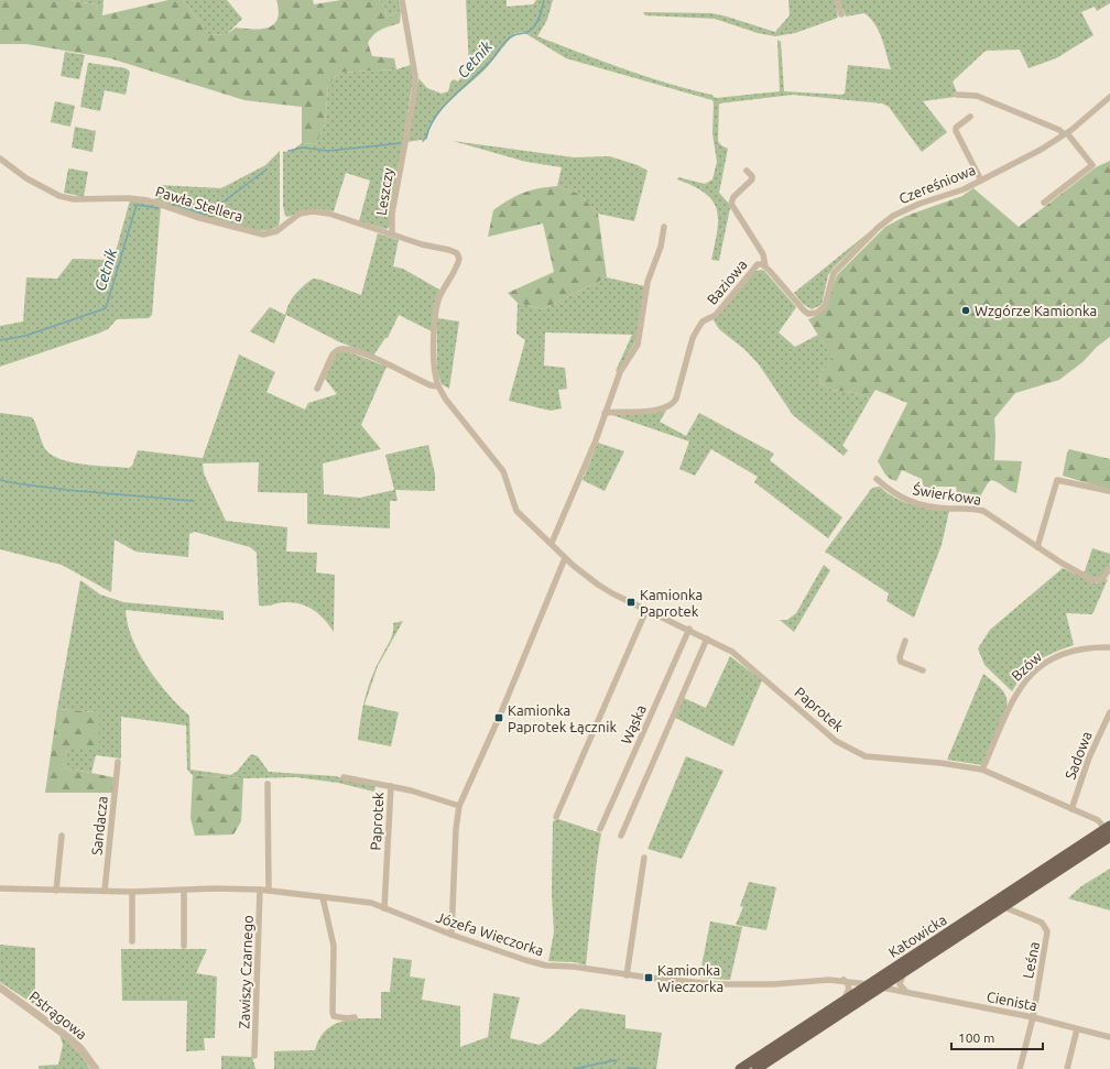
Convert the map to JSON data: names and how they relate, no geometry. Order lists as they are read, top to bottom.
{
  "streets": {
    "main road": ["Katowicka"],
    "street": [
      "Czereśniowa",
      "Leszczy",
      "Pawła Stellera",
      "Baziowa",
      "Świerkowa",
      "Bzów",
      "Paprotek",
      "Wąska",
      "Sadowa",
      "Sandacza",
      "Józefa Wieczorka",
      "Leśna",
      "Zawiszy Czarnego",
      "Cienista",
      "Pstrągowa"
    ]
  },
  "crossings": [
    ["Czereśniowa", "Baziowa"],
    ["Leszczy", "Pawła Stellera"],
    ["Leszczy", "Paprotek"],
    ["Bzów", "Paprotek"],
    ["Paprotek", "Wąska"],
    ["Paprotek", "Sadowa"],
    ["Paprotek", "Józefa Wieczorka"],
    ["Paprotek", "Katowicka"],
    ["Józefa Wieczorka", "Katowicka"],
    ["Józefa Wieczorka", "Zawiszy Czarnego"],
    ["Katowicka", "Leśna"],
    ["Katowicka", "Cienista"],
    ["Leśna", "Cienista"]
  ],
  "water": ["Cetnik"],
  "places": {
    "other": ["Wzgórze Kamionka"],
    "transit": ["Kamionka Paprotek", "Kamionka Paprotek Łącznik", "Kamionka Wieczorka"]
  },
  "scale_bar": "100 m"
}
